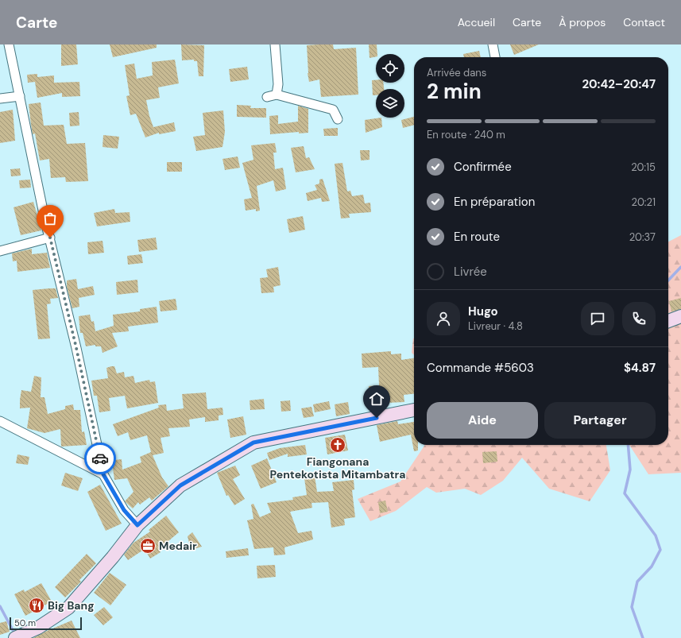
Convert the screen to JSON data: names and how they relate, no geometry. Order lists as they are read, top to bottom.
{
  "places": {
    "church": ["Fiangonana Pentekotista Mitambatra"],
    "office": ["Medair"],
    "restaurant": ["Big Bang"]
  },
  "scale_bar": "50 m",
  "page": {
    "header": "Carte",
    "nav": [
      "Accueil",
      "Carte",
      "À propos",
      "Contact"
    ],
    "heading": ["2 min", "Arrivée dans", "20:42–20:47"],
    "panel": [
      "Hugo",
      "Livreur · 4.8",
      "Commande #5603",
      "$4.87"
    ],
    "bar": "En route · 240 m",
    "list": [
      ["Confirmée", "20:15"],
      ["En préparation", "20:21"],
      ["En route", "20:37"],
      "Livrée"
    ],
    "buttons": ["Aide", "Partager"],
    "scale": "50 m"
  }
}
